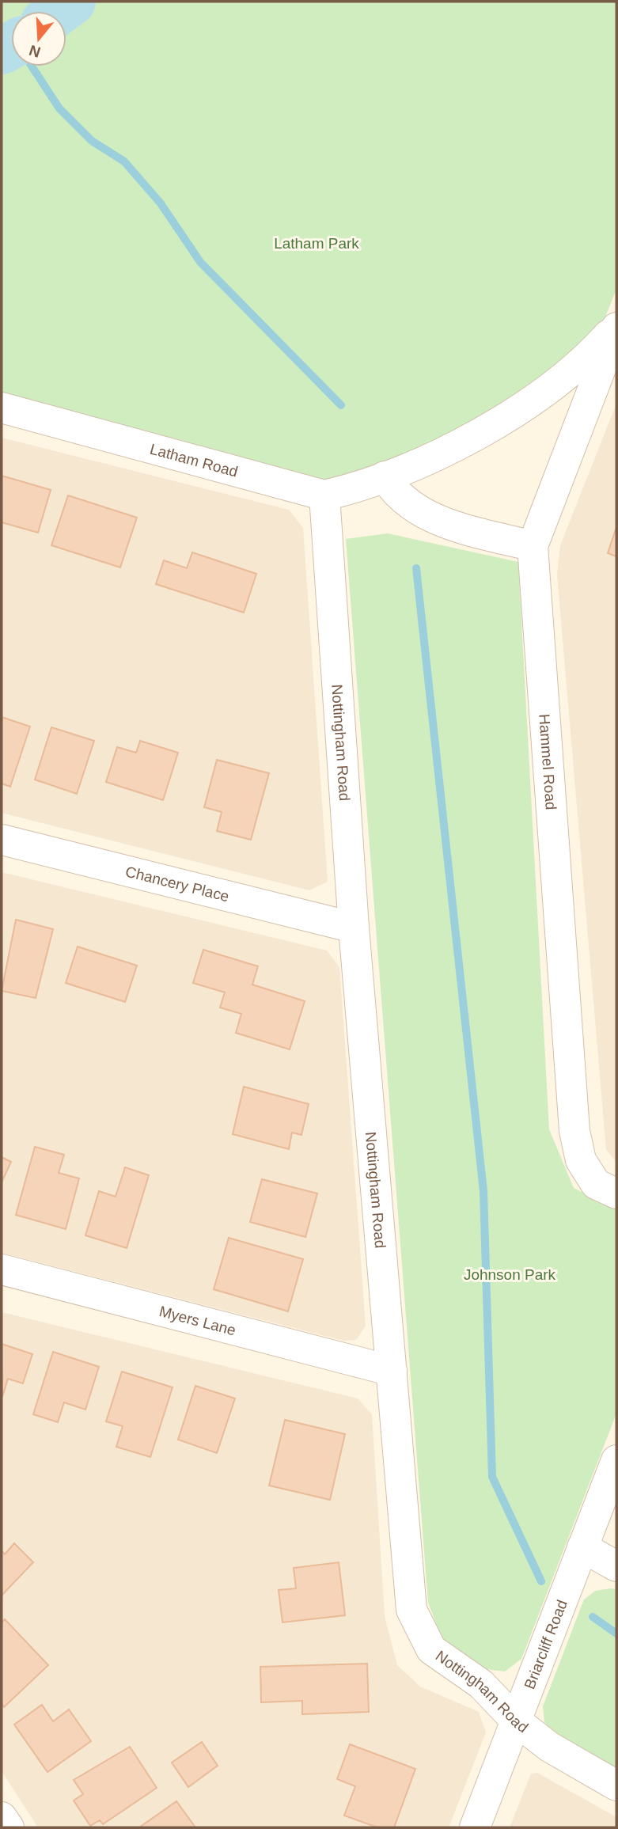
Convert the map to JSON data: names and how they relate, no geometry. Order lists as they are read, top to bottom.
{
  "streets": {
    "street": [
      "Latham Road",
      "Nottingham Road",
      "Hammel Road",
      "Chancery Place",
      "Myers Lane",
      "Briarcliff Road"
    ]
  },
  "crossings": [
    ["Latham Road", "Nottingham Road"],
    ["Latham Road", "Hammel Road"],
    ["Nottingham Road", "Chancery Place"],
    ["Nottingham Road", "Myers Lane"],
    ["Nottingham Road", "Briarcliff Road"]
  ],
  "parks": ["Latham Park", "Johnson Park"],
  "north": "bottom"
}
